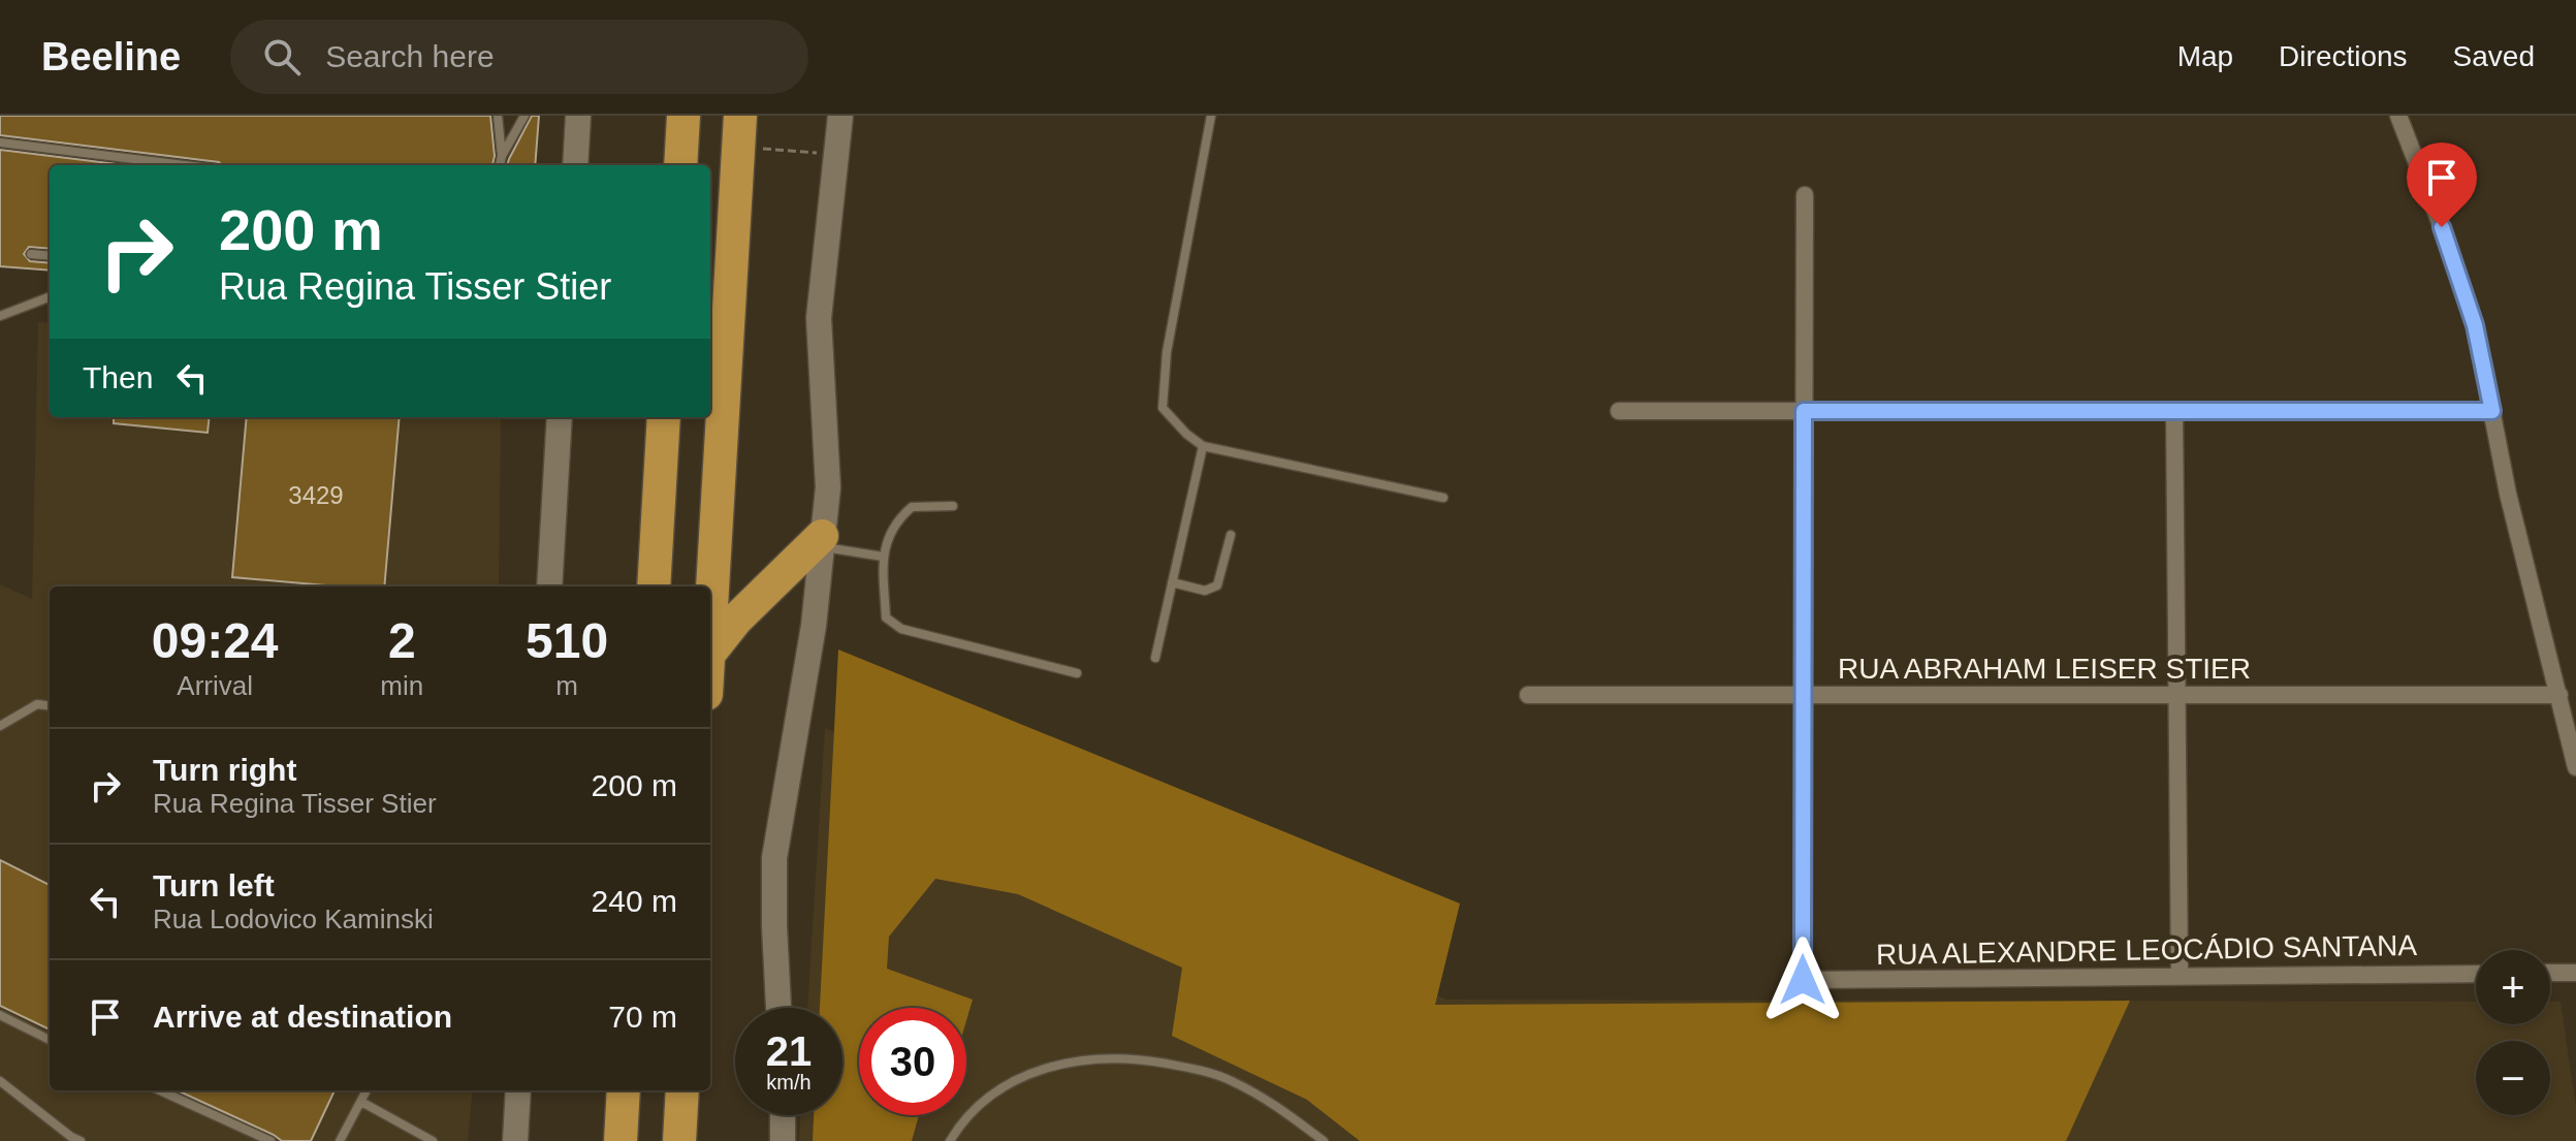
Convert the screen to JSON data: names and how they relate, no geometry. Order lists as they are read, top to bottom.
{
  "streets": {
    "street": ["RUA ABRAHAM LEISER STIER", "RUA ALEXANDRE LEOCÁDIO SANTANA"]
  },
  "crossings": [
    ["RUA ABRAHAM LEISER STIER", "RUA ALEXANDRE LEOCÁDIO SANTANA"]
  ],
  "house_numbers": ["3429"],
  "page": {
    "header": "Beeline",
    "search": "Search here",
    "nav": ["Map", "Directions", "Saved"],
    "turn": ["200 m", "Rua Regina Tisser Stier"],
    "then": "Then",
    "eta": [
      "09:24",
      "Arrival",
      "2",
      "min",
      "510",
      "m"
    ],
    "list": [
      {
        "name": "Turn right",
        "note": "Rua Regina Tisser Stier",
        "value": "200 m"
      },
      {
        "name": "Turn left",
        "note": "Rua Lodovico Kaminski",
        "value": "240 m"
      },
      {
        "name": "Arrive at destination",
        "value": "70 m"
      }
    ],
    "map_buttons": ["+", "−"],
    "speed": "21 km/h",
    "limit": "30"
  }
}
